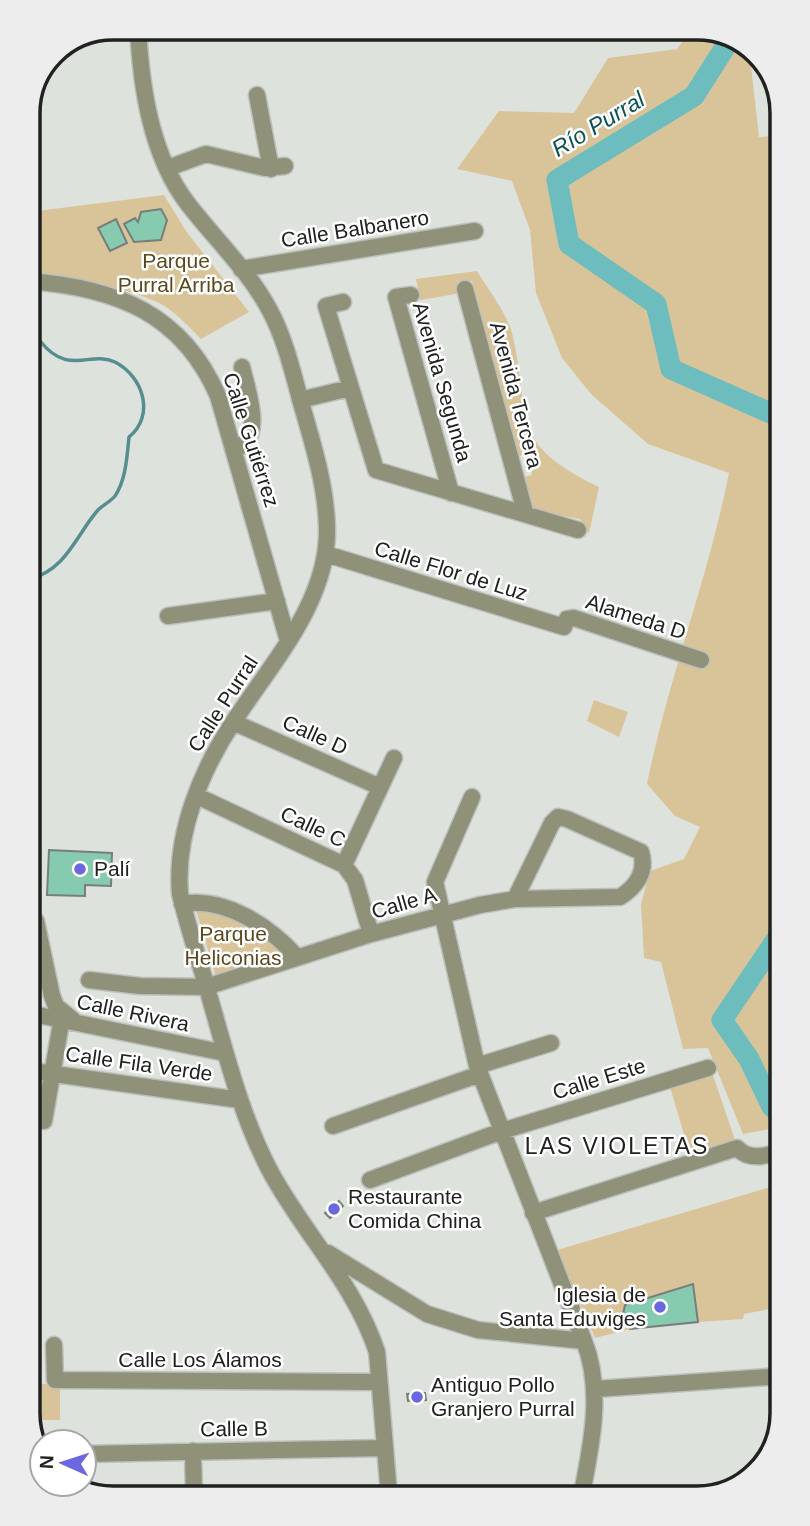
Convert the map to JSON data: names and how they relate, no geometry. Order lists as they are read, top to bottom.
{
  "streets": {
    "street": [
      "Calle Balbanero",
      "Avenida Segunda",
      "Avenida Tercera",
      "Calle Gutiérrez",
      "Calle Flor de Luz",
      "Alameda D",
      "Calle Purral",
      "Calle D",
      "Calle C",
      "Calle A",
      "Calle Rivera",
      "Calle Fila Verde",
      "Calle Este",
      "Calle Los Álamos",
      "Calle B"
    ]
  },
  "crossings": [
    ["Calle Balbanero", "Calle Purral"],
    ["Calle Gutiérrez", "Calle Purral"],
    ["Calle Flor de Luz", "Alameda D"],
    ["Calle Flor de Luz", "Calle Purral"],
    ["Calle Purral", "Calle D"],
    ["Calle Purral", "Calle C"],
    ["Calle Purral", "Calle A"],
    ["Calle Purral", "Calle Rivera"],
    ["Calle Purral", "Calle Fila Verde"],
    ["Calle Purral", "Calle Los Álamos"],
    ["Calle Purral", "Calle B"],
    ["Calle C", "Calle A"]
  ],
  "districts": ["LAS VIOLETAS"],
  "water": ["Río Purral"],
  "parks": ["Parque Purral Arriba", "Parque Heliconias"],
  "places": [
    "Palí",
    "Restaurante Comida China",
    "Iglesia de Santa Eduviges",
    "Antiguo Pollo Granjero Purral"
  ],
  "north": "left"
}
